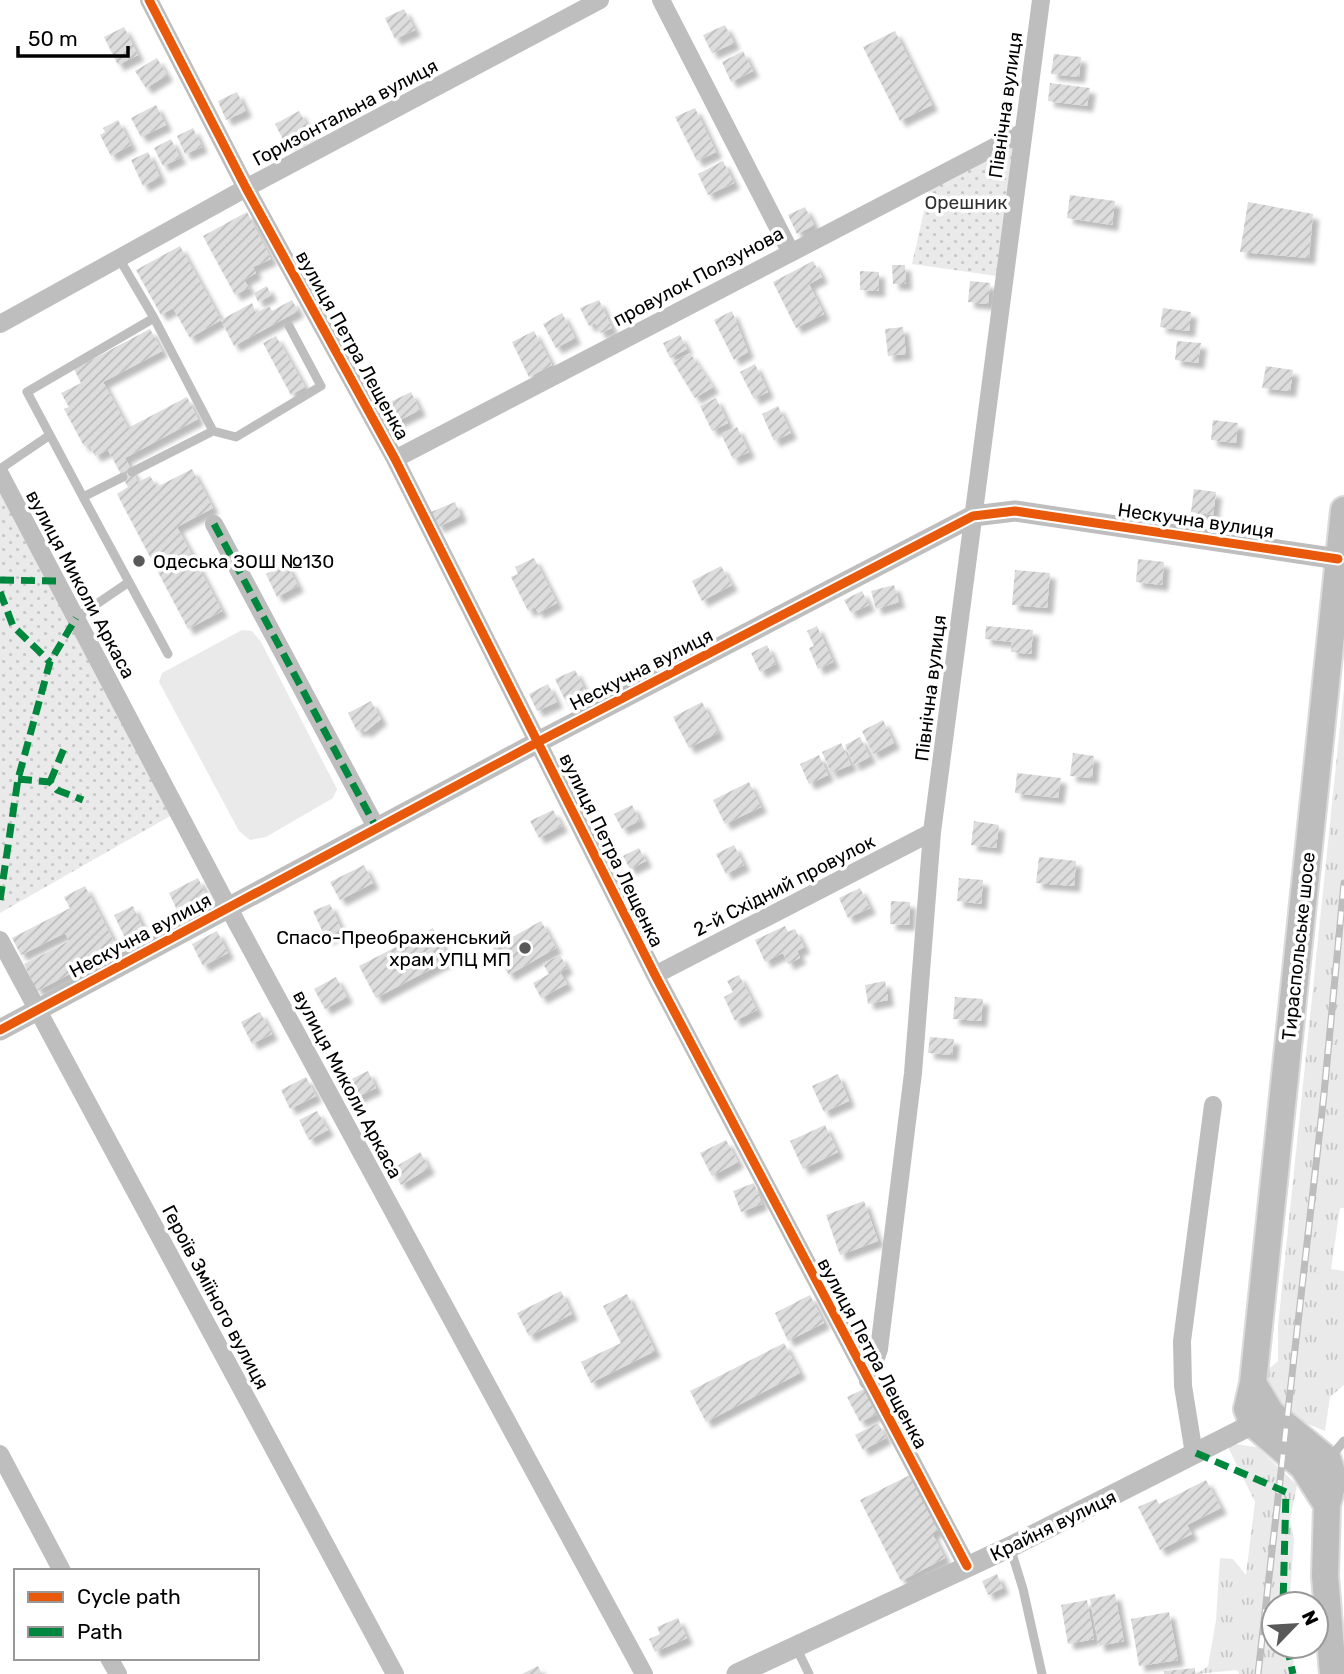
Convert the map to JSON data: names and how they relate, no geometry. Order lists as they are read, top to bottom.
{
  "streets": {
    "main road": ["Тираспольське шосе"],
    "street": [
      "Північна вулиця",
      "Горизонтальна вулиця",
      "провулок Ползунова",
      "вулиця Петра Лещенка",
      "Нескучна вулиця",
      "вулиця Миколи Аркаса",
      "2-й Східний провулок",
      "Героїв Зміїного вулиця",
      "Крайня вулиця"
    ]
  },
  "crossings": [
    ["Північна вулиця", "провулок Ползунова"],
    ["Північна вулиця", "вулиця Петра Лещенка"],
    ["Північна вулиця", "Нескучна вулиця"],
    ["Північна вулиця", "2-й Східний провулок"],
    ["Горизонтальна вулиця", "вулиця Петра Лещенка"],
    ["провулок Ползунова", "вулиця Петра Лещенка"],
    ["вулиця Петра Лещенка", "Нескучна вулиця"],
    ["вулиця Петра Лещенка", "2-й Східний провулок"],
    ["вулиця Петра Лещенка", "Крайня вулиця"],
    ["Нескучна вулиця", "вулиця Миколи Аркаса"],
    ["Нескучна вулиця", "Тираспольське шосе"],
    ["Нескучна вулиця", "Героїв Зміїного вулиця"],
    ["Тираспольське шосе", "Крайня вулиця"]
  ],
  "parks": ["Орешник"],
  "places": ["Одеська ЗОШ №130", "Спасо-Преображенський храм УПЦ МП"],
  "legend": ["Cycle path", "Path"],
  "scale_bar": "50 m",
  "north": "top right"
}
